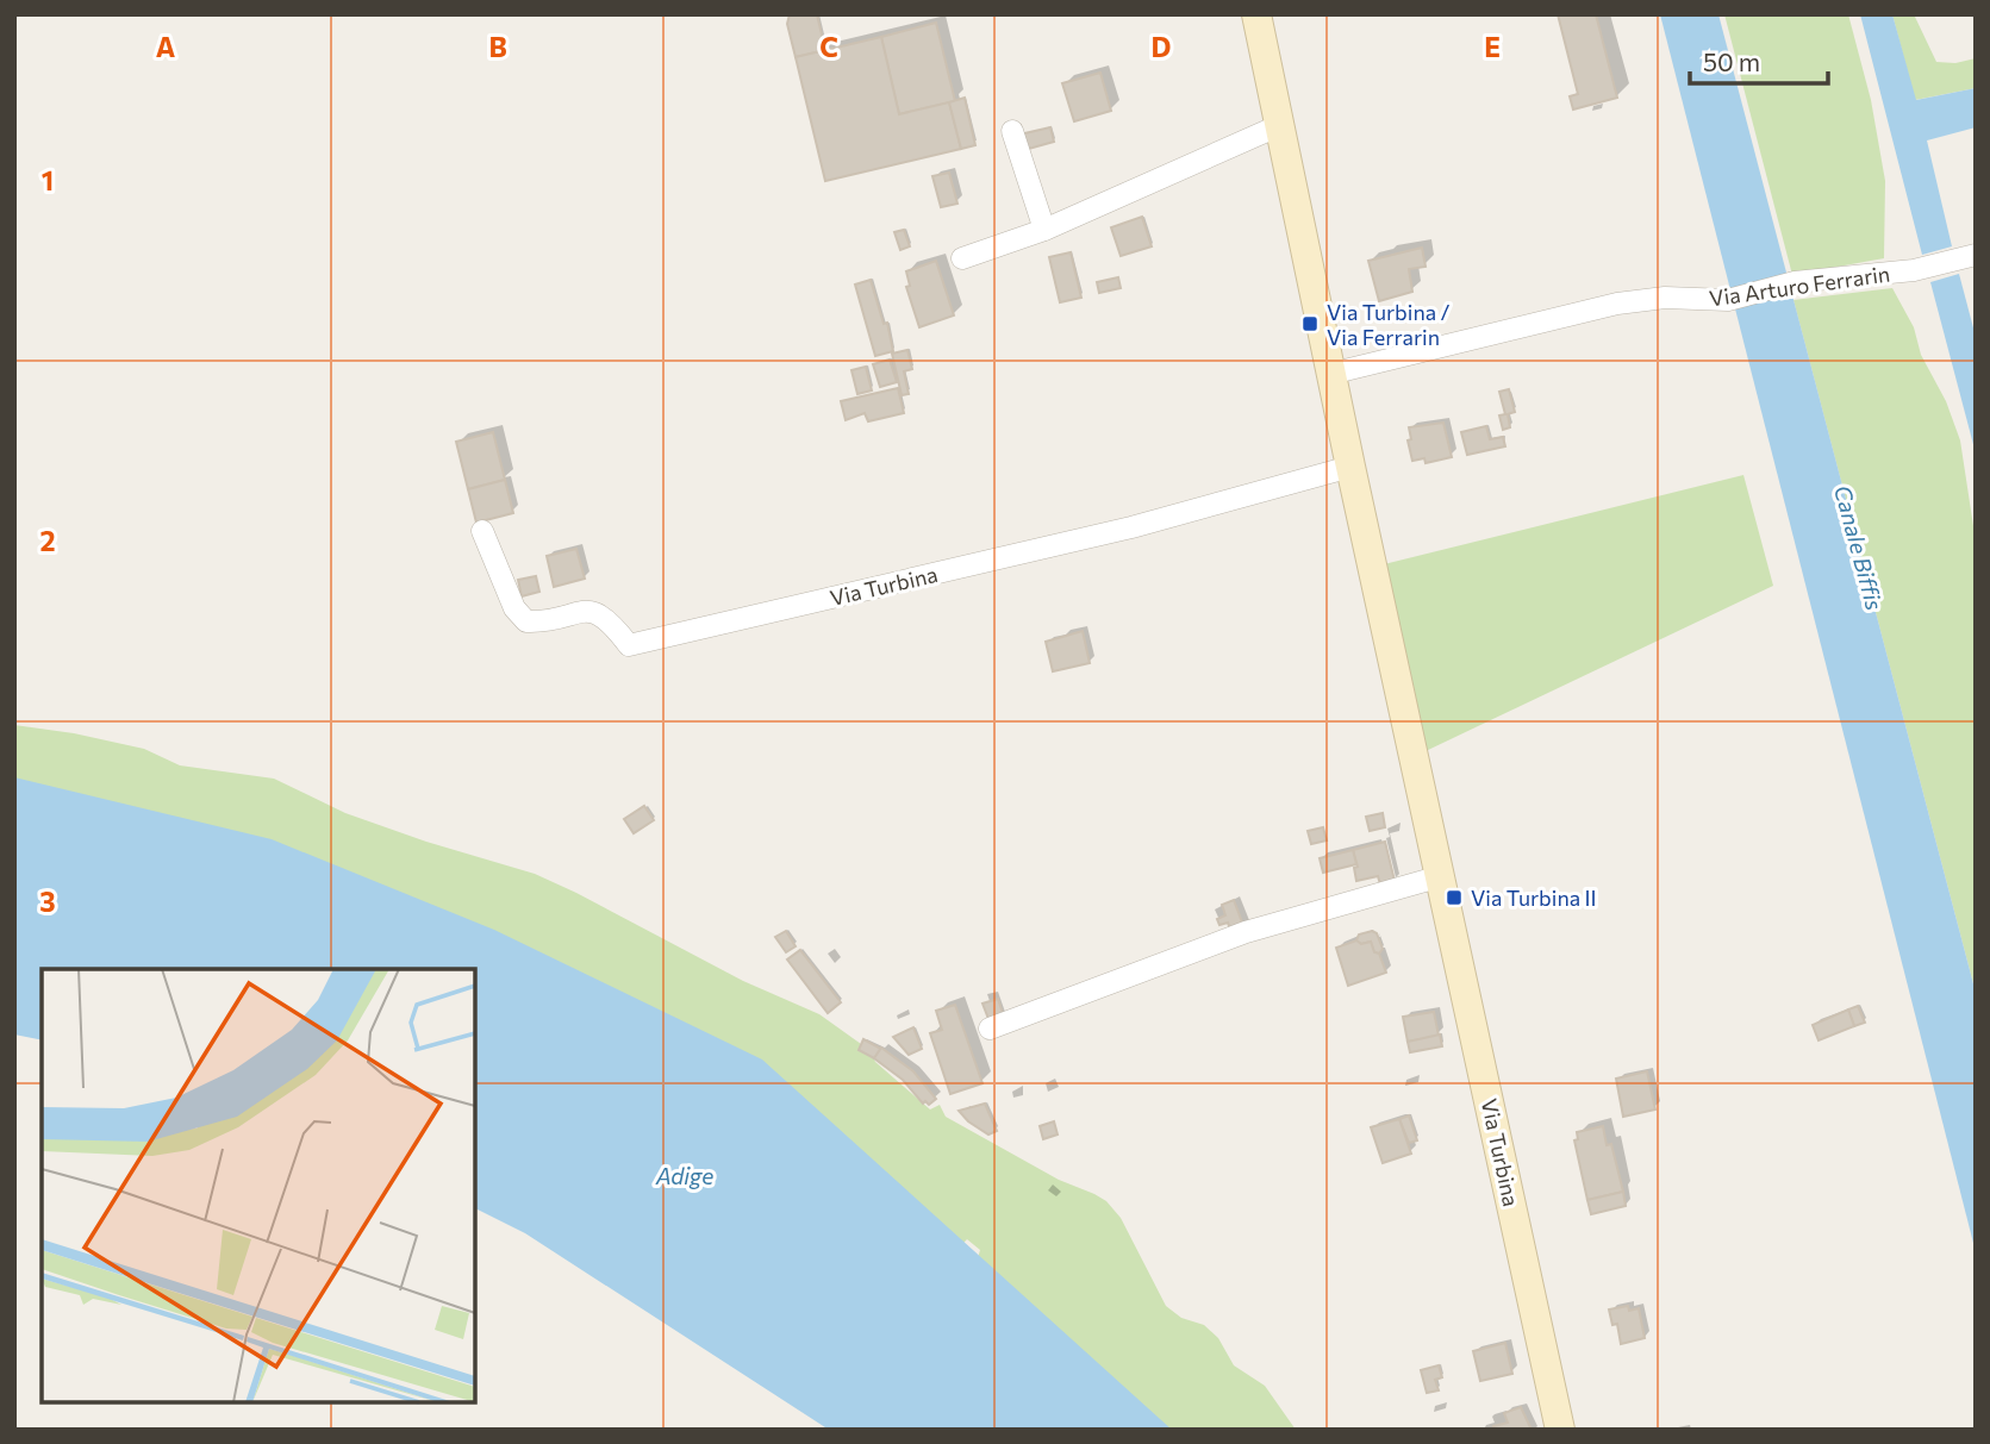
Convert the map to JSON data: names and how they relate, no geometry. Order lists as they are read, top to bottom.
{
  "streets": {
    "street": ["Via Arturo Ferrarin", "Via Turbina"]
  },
  "crossings": [
    ["Via Arturo Ferrarin", "Via Turbina"]
  ],
  "water": ["Canale Biffis", "Adige"],
  "places": {
    "transit": ["Via Turbina / Via Ferrarin", "Via Turbina II"]
  },
  "scale_bar": "50 m",
  "grid": {
    "columns": [
      "A",
      "B",
      "C",
      "D",
      "E"
    ],
    "rows": ["1", "2", "3"]
  }
}
